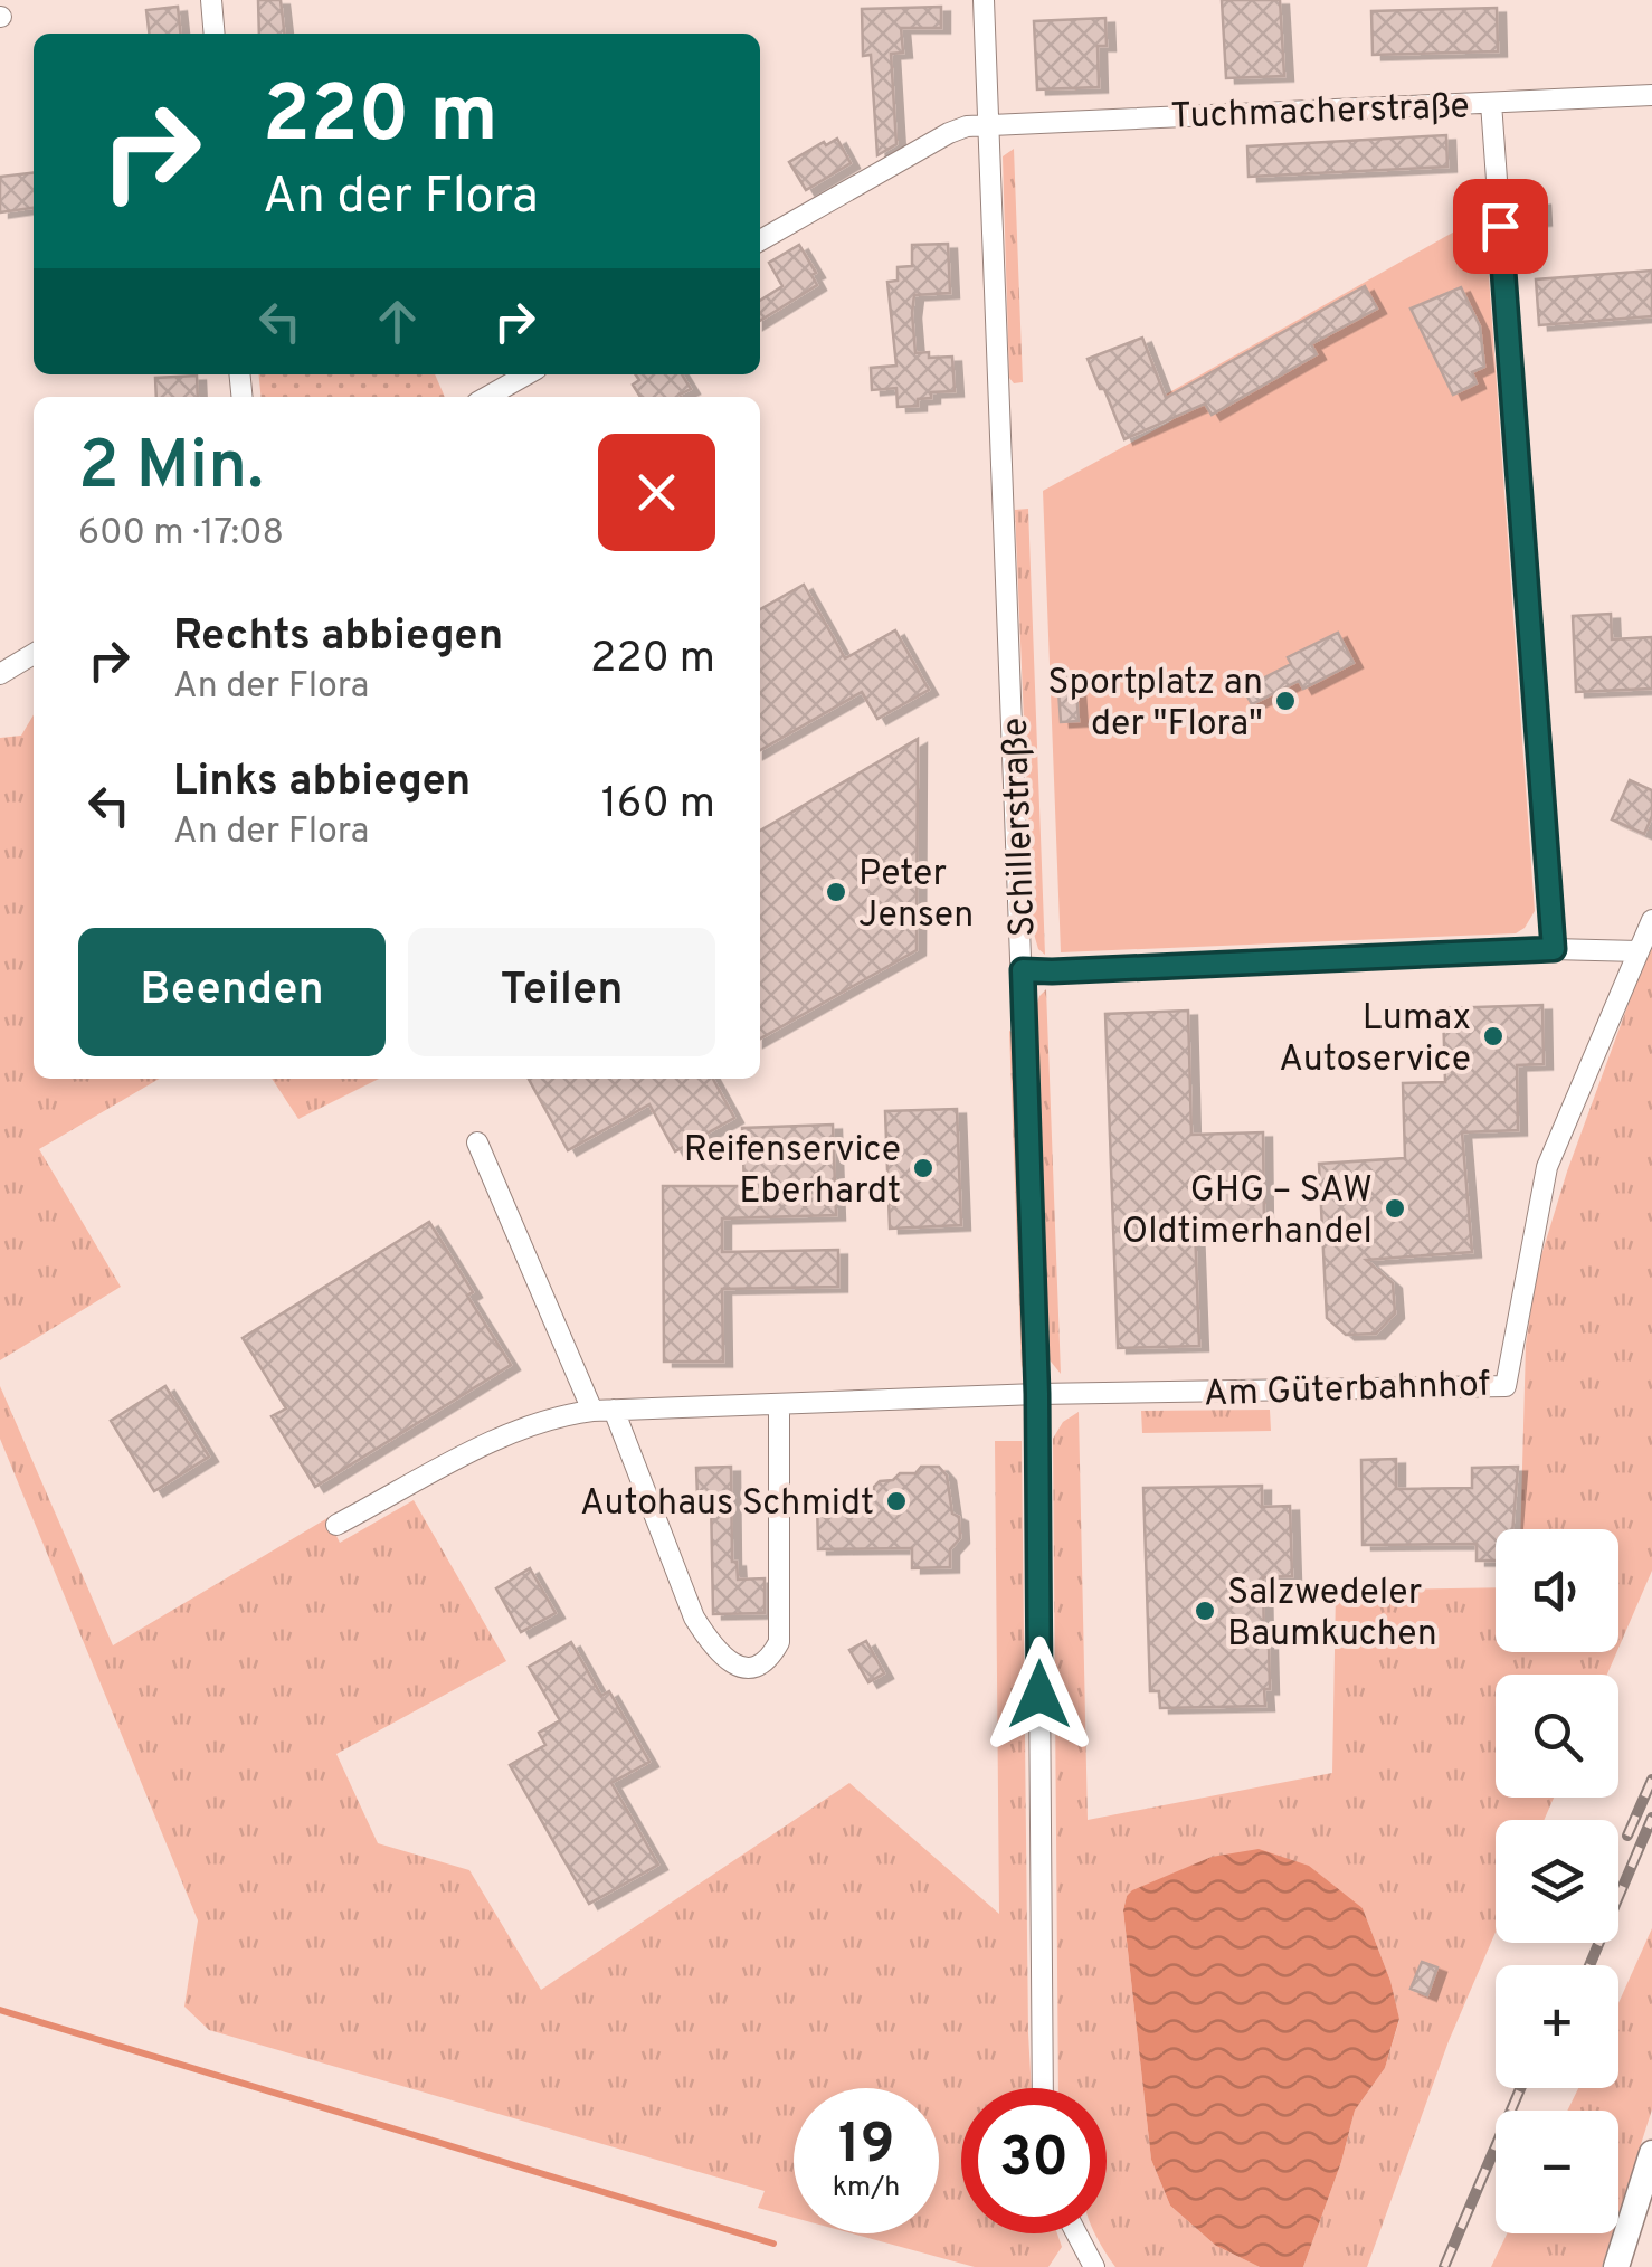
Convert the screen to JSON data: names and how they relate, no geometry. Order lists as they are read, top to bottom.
{
  "streets": {
    "street": ["Tuchmacherstraße", "Schillerstraße", "Am Güterbahnhof"]
  },
  "crossings": [
    ["Tuchmacherstraße", "Schillerstraße"],
    ["Schillerstraße", "Am Güterbahnhof"]
  ],
  "places": [
    "Sportplatz an der \"Flora\"",
    "Peter Jensen",
    "Lumax Autoservice",
    "Reifenservice Eberhardt",
    "GHG – SAW Oldtimerhandel",
    "Autohaus Schmidt",
    "Salzwedeler Baumkuchen"
  ],
  "page": {
    "turn": ["220 m", "An der Flora"],
    "heading": ["2 Min.", "600 m · 17:08"],
    "list": [
      {
        "name": "Rechts abbiegen",
        "note": "An der Flora",
        "value": "220 m"
      },
      {
        "name": "Links abbiegen",
        "note": "An der Flora",
        "value": "160 m"
      }
    ],
    "buttons": ["Beenden", "Teilen"],
    "map_buttons": ["+", "−"],
    "speed": "19 km/h",
    "limit": "30"
  }
}
